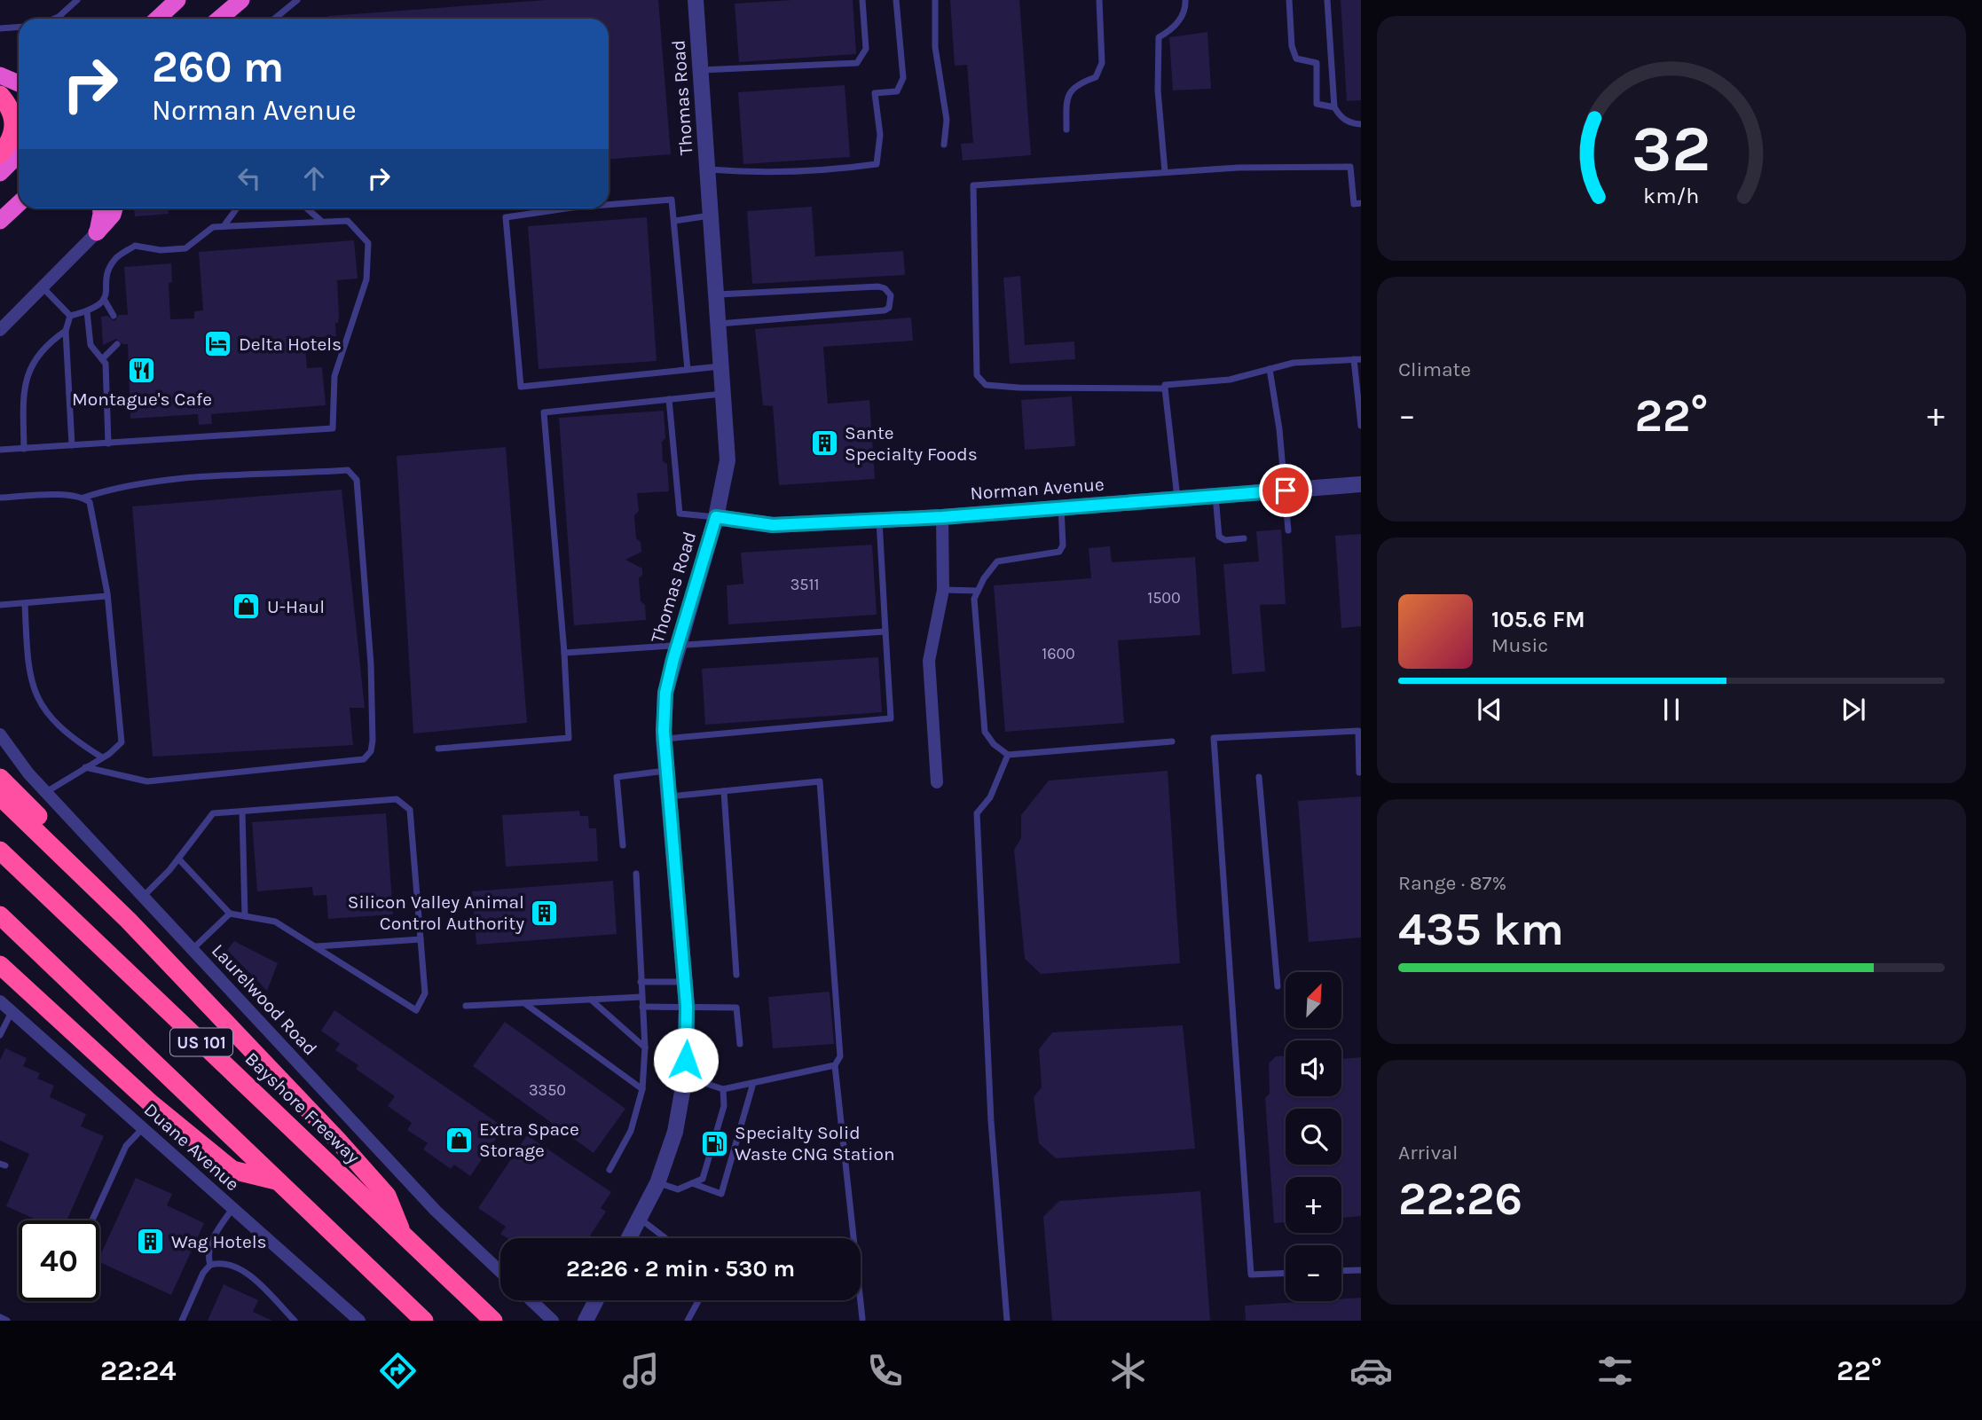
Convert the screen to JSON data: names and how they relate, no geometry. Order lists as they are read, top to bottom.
{
  "streets": {
    "highway": ["US 101", "Bayshore Freeway"],
    "street": [
      "Thomas Road",
      "Norman Avenue",
      "Laurelwood Road",
      "Duane Avenue"
    ]
  },
  "crossings": [
    ["Thomas Road", "Norman Avenue"]
  ],
  "places": {
    "hotel": ["Delta Hotels"],
    "restaurant": ["Montague's Cafe"],
    "building": ["Sante Specialty Foods", "Silicon Valley Animal Control Authority", "Wag Hotels"],
    "shop": ["U-Haul", "Extra Space Storage"],
    "fuel station": ["Specialty Solid Waste CNG Station"]
  },
  "house_numbers": [
    "3511",
    "1500",
    "1600",
    "3350"
  ],
  "north": "top right",
  "page": {
    "turn": ["260 m", "Norman Avenue"],
    "tile": [
      "Climate",
      ["Range · 87%", "435 km"],
      ["Arrival", "22:26"]
    ],
    "heat": ["−", "22°", "+"],
    "song": ["105.6 FM", "Music"],
    "map_buttons": ["+", "−"],
    "limit": "40",
    "trip": "22:26 · 2 min · 530 m",
    "tabs": ["22:24", "22°"],
    "gauge": ["32", "km/h"]
  }
}
